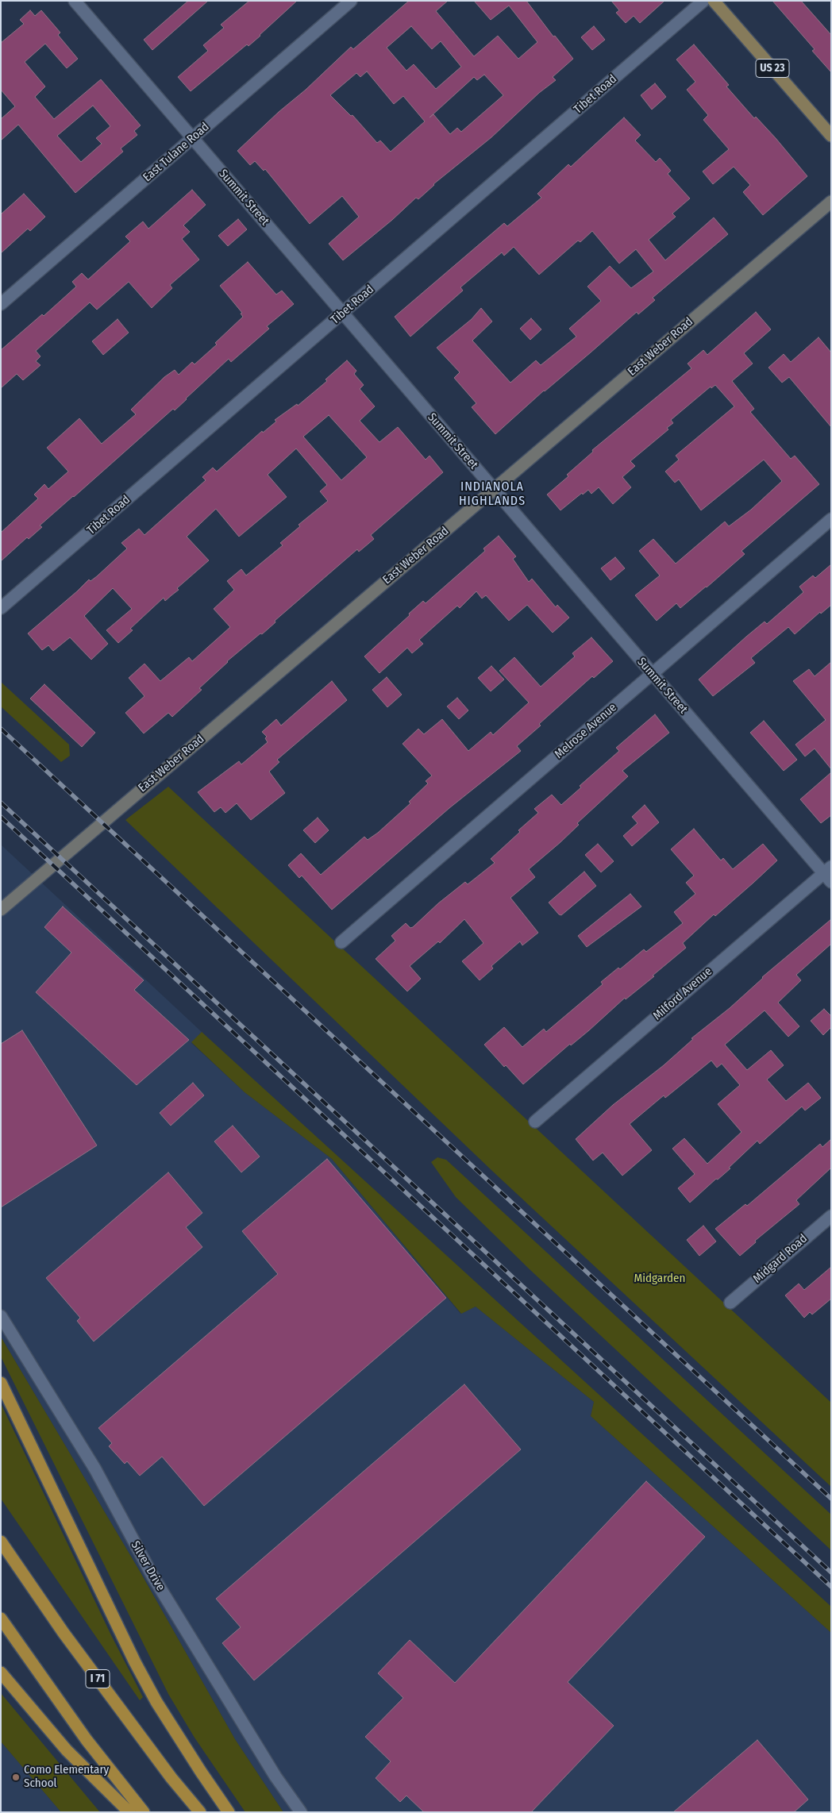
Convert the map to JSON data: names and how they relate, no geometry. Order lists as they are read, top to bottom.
{
  "streets": {
    "highway": ["I 71"],
    "main road": ["US 23"],
    "street": [
      "Tibet Road",
      "East Tulane Road",
      "Summit Street",
      "East Weber Road",
      "Melrose Avenue",
      "Milford Avenue",
      "Midgard Road",
      "Silver Drive"
    ]
  },
  "crossings": [
    ["Tibet Road", "Summit Street"],
    ["East Tulane Road", "Summit Street"],
    ["Summit Street", "East Weber Road"],
    ["Summit Street", "Melrose Avenue"],
    ["Summit Street", "Milford Avenue"]
  ],
  "districts": ["INDIANOLA HIGHLANDS"],
  "parks": ["Midgarden"],
  "places": ["Como Elementary School"]
}
